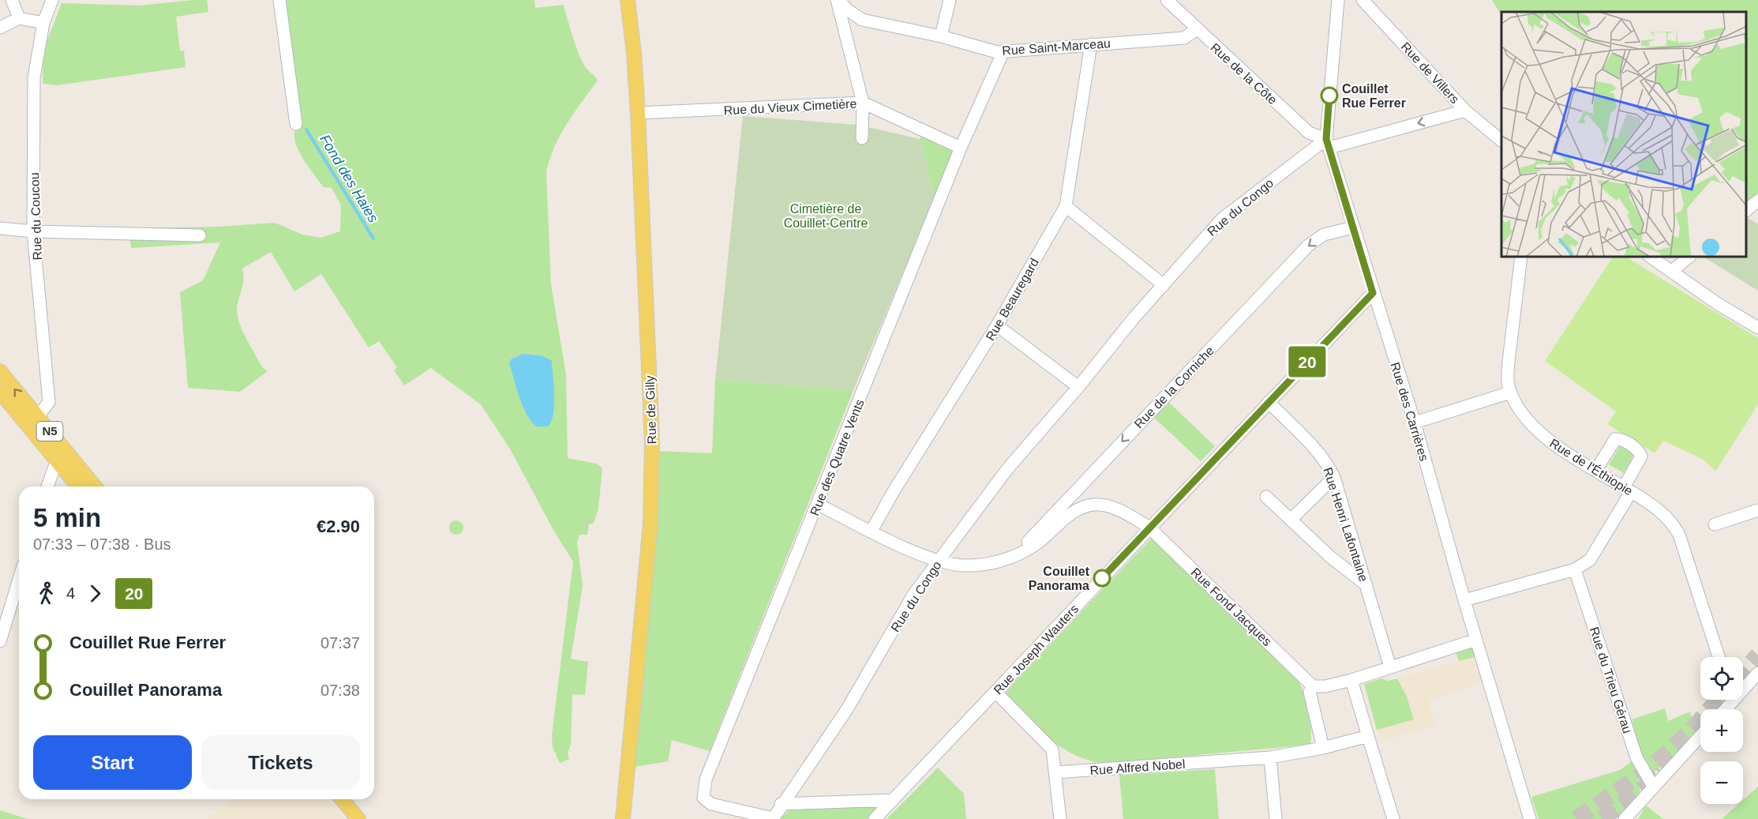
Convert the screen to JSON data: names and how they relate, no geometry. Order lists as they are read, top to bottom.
{
  "streets": {
    "main road": ["Rue de Gilly", "N5"],
    "street": [
      "Rue Saint-Marceau",
      "Rue de Villers",
      "Rue de la Côte",
      "Rue du Vieux Cimetière",
      "Rue du Congo",
      "Rue du Coucou",
      "Rue Beauregard",
      "Rue de la Corniche",
      "Rue des Carrières",
      "Rue des Quatre Vents",
      "Rue de l'Éthiopie",
      "Rue Henri Lafontaine",
      "Rue Fond Jacques",
      "Rue Joseph Wauters",
      "Rue du Trieu Gérau",
      "Rue Alfred Nobel"
    ]
  },
  "crossings": [
    ["Rue Saint-Marceau", "Rue de la Côte"],
    ["Rue Saint-Marceau", "Rue du Vieux Cimetière"],
    ["Rue Saint-Marceau", "Rue Beauregard"],
    ["Rue Saint-Marceau", "Rue des Quatre Vents"],
    ["Rue de la Côte", "Rue du Congo"],
    ["Rue de la Côte", "Rue des Carrières"],
    ["Rue du Vieux Cimetière", "Rue de Gilly"],
    ["Rue du Vieux Cimetière", "Rue des Quatre Vents"],
    ["Rue du Congo", "Rue des Carrières"],
    ["Rue du Congo", "Rue des Quatre Vents"],
    ["Rue du Coucou", "N5"],
    ["Rue de la Corniche", "Rue des Carrières"],
    ["Rue de la Corniche", "Rue Fond Jacques"],
    ["Rue des Carrières", "Rue Joseph Wauters"],
    ["Rue Henri Lafontaine", "Rue Joseph Wauters"],
    ["Rue Fond Jacques", "Rue Joseph Wauters"]
  ],
  "one_way": ["Rue de la Corniche"],
  "water": ["Fond des Haies"],
  "parks": ["Cimetière de Couillet-Centre"],
  "places": ["Couillet Rue Ferrer", "Couillet Panorama"],
  "lines": ["bus line 20"],
  "page": {
    "on_map": "20",
    "heading": ["5 min", "07:33 – 07:38 · Bus", "€2.90"],
    "legs": ["4", "20"],
    "list": [
      {
        "name": "Couillet Rue Ferrer",
        "value": "07:37"
      },
      {
        "name": "Couillet Panorama",
        "value": "07:38"
      }
    ],
    "map_buttons": ["+", "−"],
    "buttons": ["Start", "Tickets"]
  }
}
